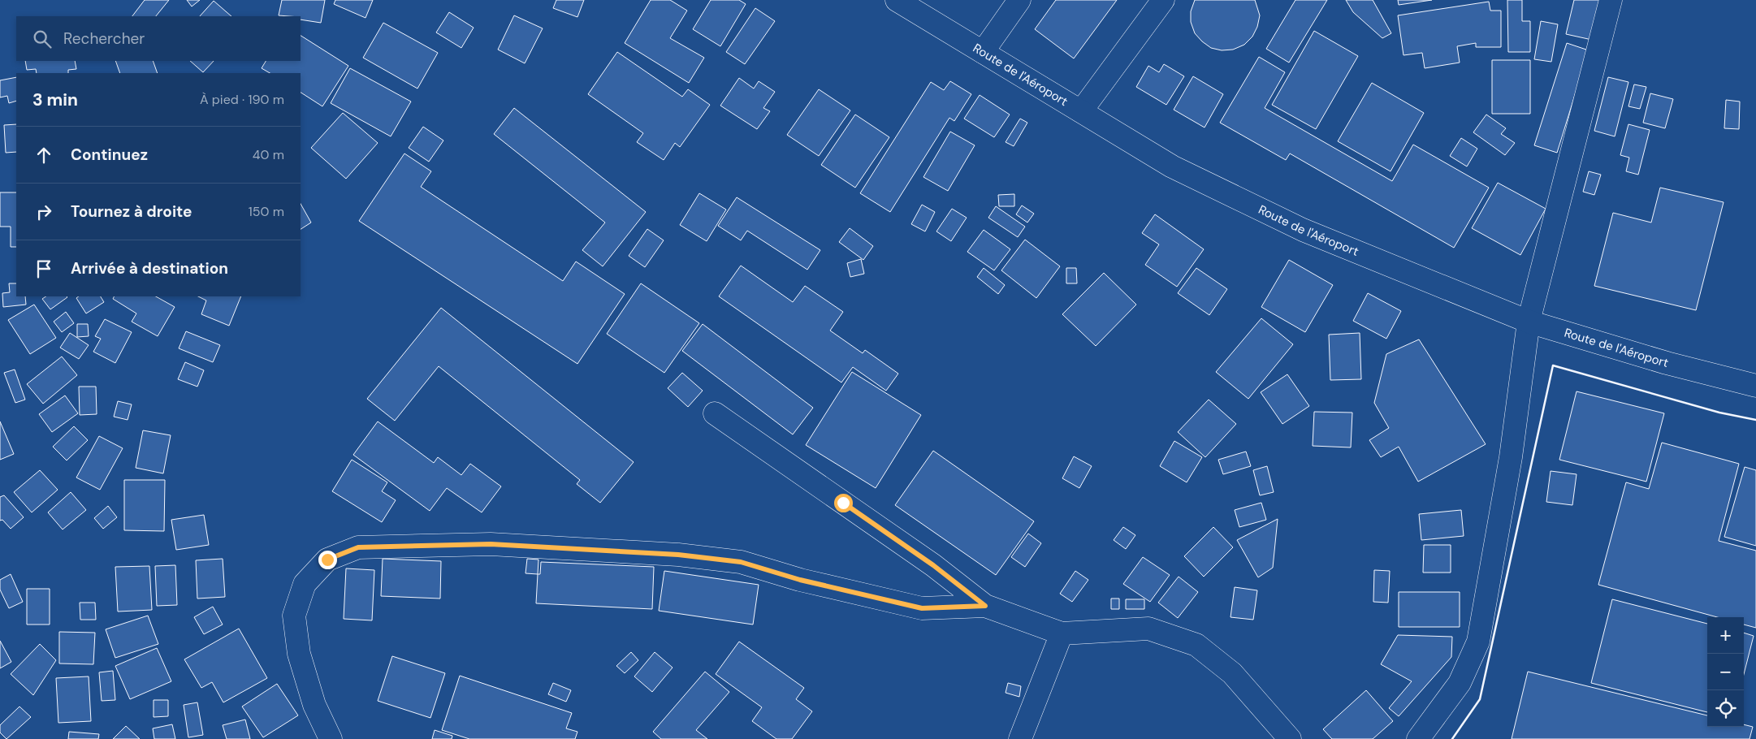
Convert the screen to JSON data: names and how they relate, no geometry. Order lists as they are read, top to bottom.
{
  "streets": {
    "main road": ["Route de l'Aéroport"]
  },
  "page": {
    "search": "Rechercher",
    "heading": ["3 min", "À pied · 190 m"],
    "list": [
      ["Continuez", "40 m"],
      ["Tournez à droite", "150 m"],
      "Arrivée à destination"
    ],
    "map_buttons": ["+", "−"]
  }
}
